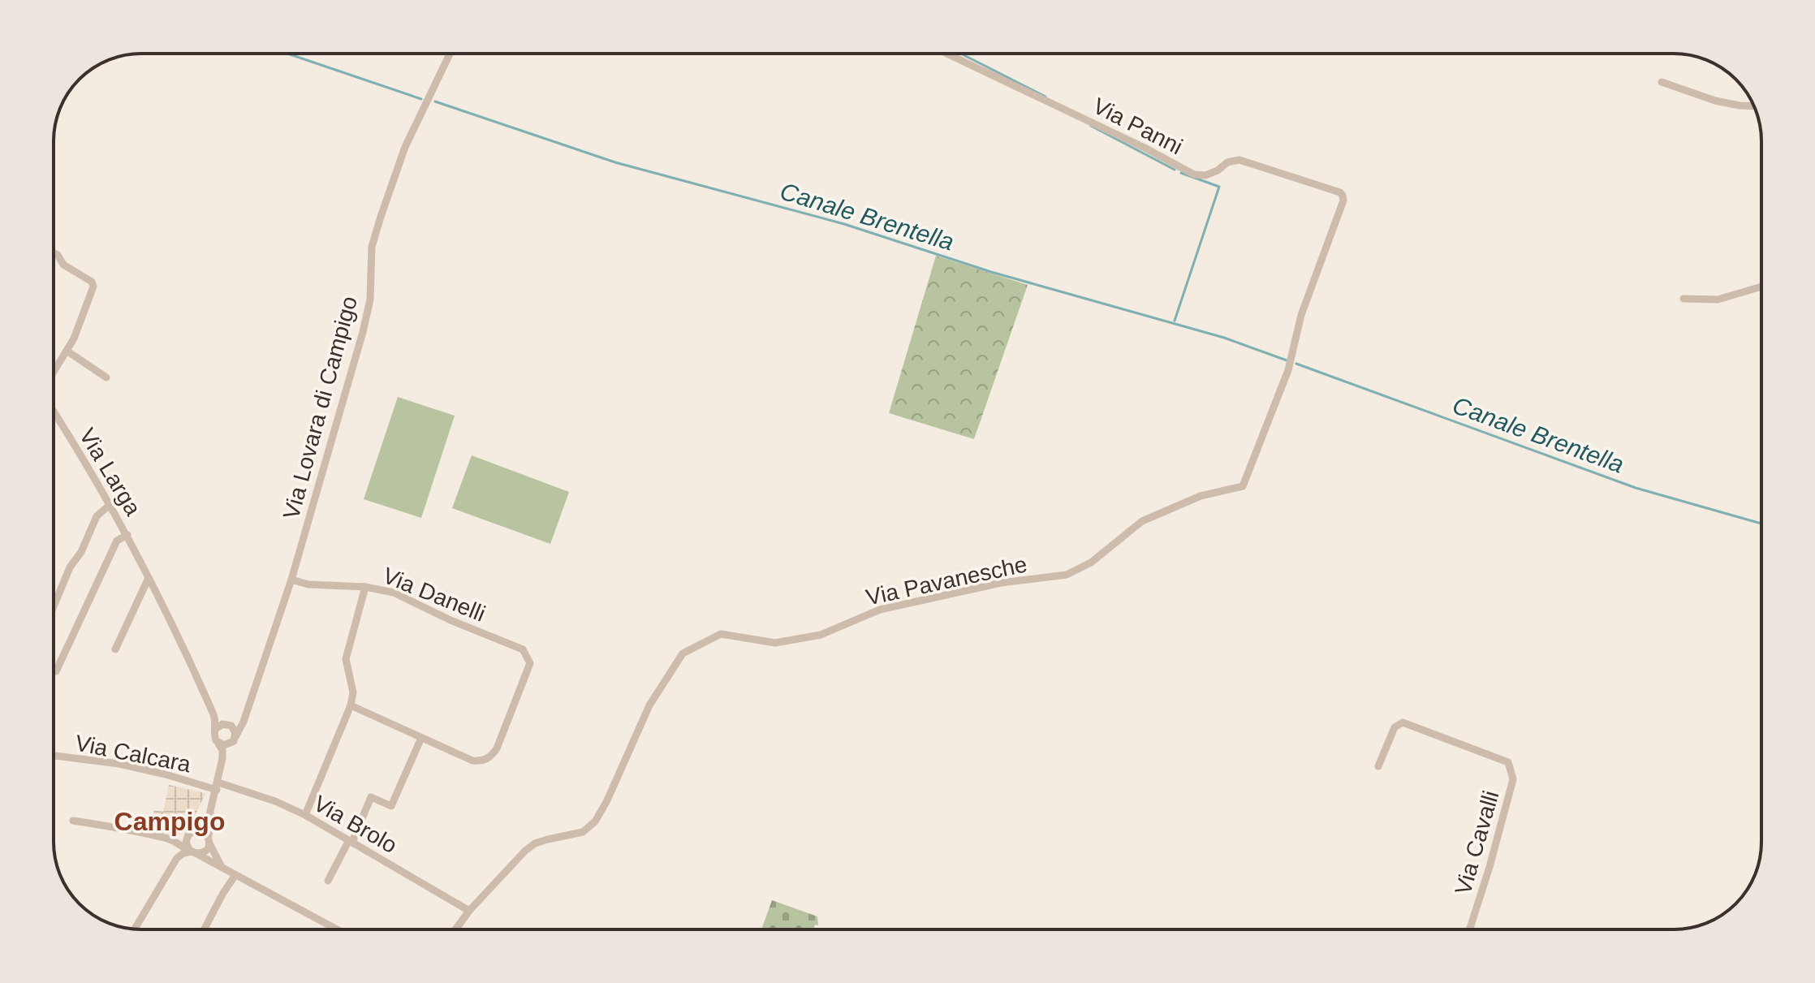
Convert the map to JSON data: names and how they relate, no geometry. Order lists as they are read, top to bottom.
{
  "streets": {
    "street": [
      "Via Panni",
      "Via Lovara di Campigo",
      "Via Larga",
      "Via Pavanesche",
      "Via Danelli",
      "Via Calcara",
      "Via Brolo",
      "Via Cavalli"
    ]
  },
  "crossings": [
    ["Via Panni", "Via Pavanesche"],
    ["Via Lovara di Campigo", "Via Larga"],
    ["Via Lovara di Campigo", "Via Danelli"],
    ["Via Lovara di Campigo", "Via Calcara"],
    ["Via Lovara di Campigo", "Via Brolo"],
    ["Via Pavanesche", "Via Brolo"],
    ["Via Calcara", "Via Brolo"]
  ],
  "districts": ["Campigo"],
  "water": ["Canale Brentella"]
}
